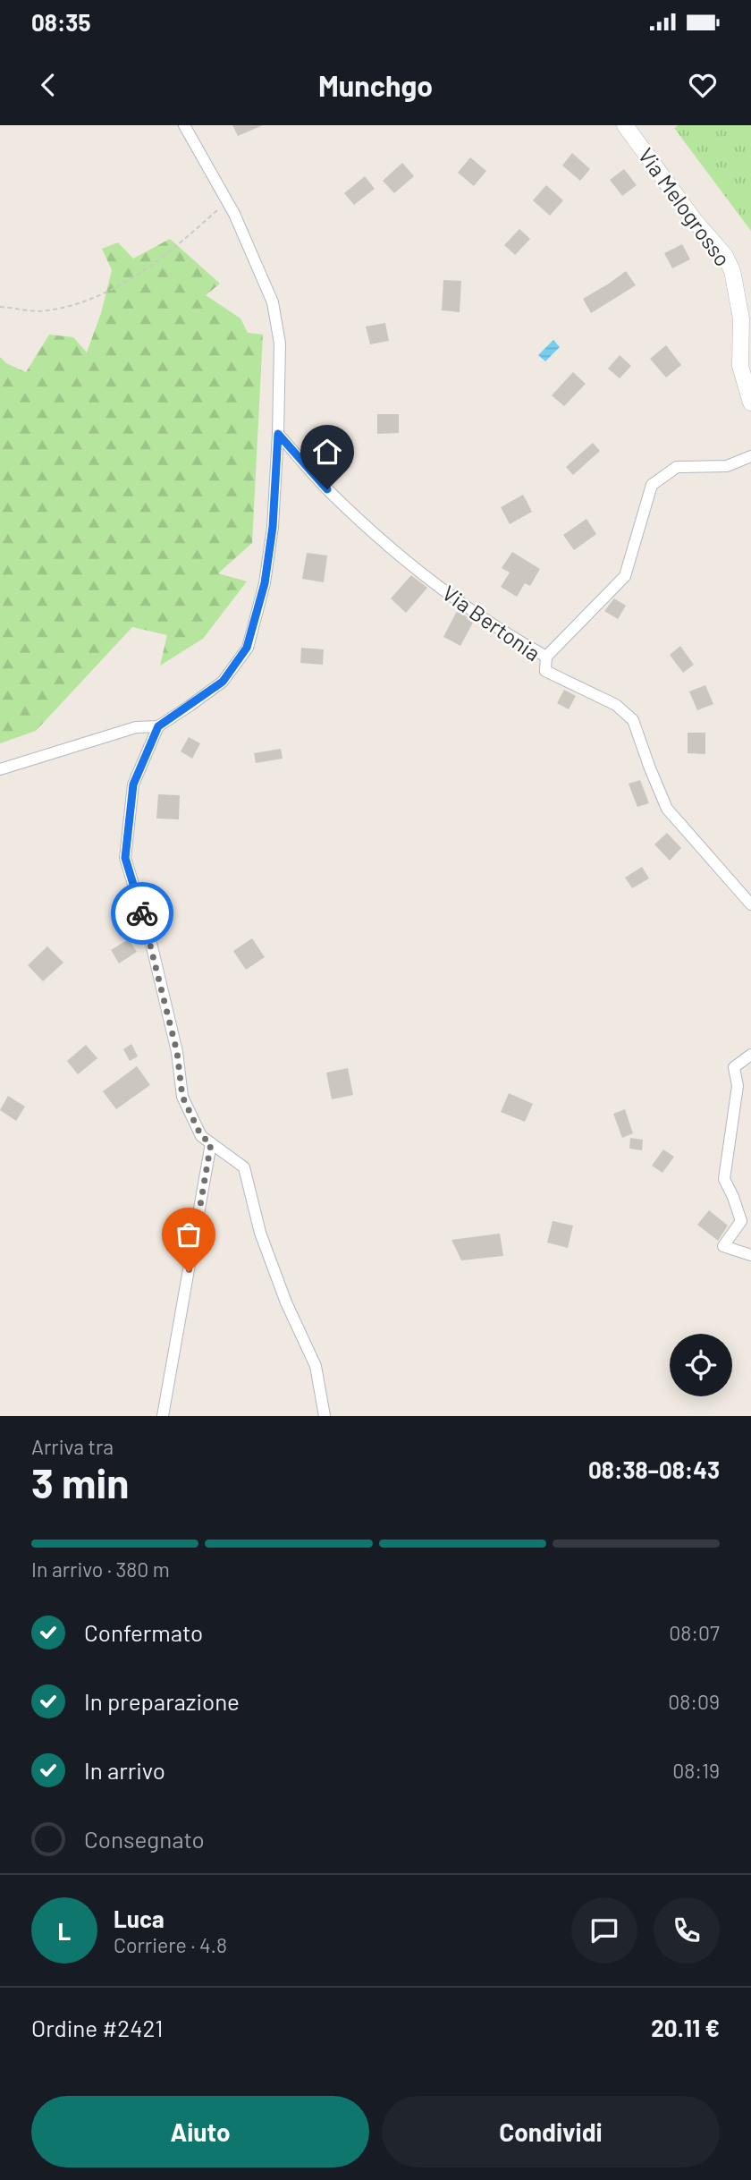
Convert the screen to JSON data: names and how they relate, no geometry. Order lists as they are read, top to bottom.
{
  "streets": {
    "street": ["Via Melogrosso", "Via Bertonia"]
  },
  "page": {
    "status": "08:35",
    "header": "Munchgo",
    "heading": ["3 min", "Arriva tra", "08:38–08:43"],
    "panel": [
      "Luca",
      "Corriere · 4.8",
      "Ordine #2421",
      "20.11 €"
    ],
    "bar": "In arrivo · 380 m",
    "list": [
      ["Confermato", "08:07"],
      ["In preparazione", "08:09"],
      ["In arrivo", "08:19"],
      "Consegnato"
    ],
    "round": "L",
    "buttons": ["Aiuto", "Condividi"]
  }
}
